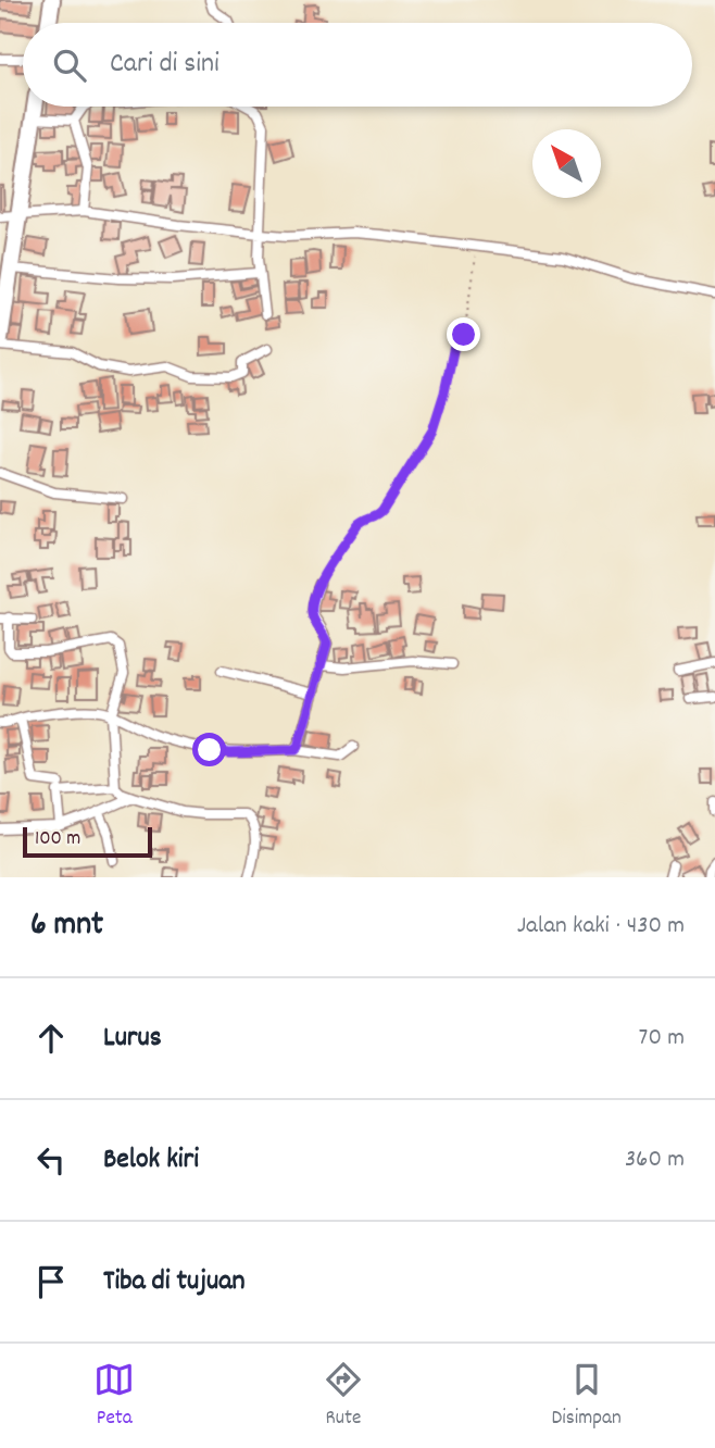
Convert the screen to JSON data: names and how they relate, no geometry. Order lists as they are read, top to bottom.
{
  "scale_bar": "100 m",
  "north": "top left",
  "page": {
    "search": "Cari di sini",
    "scale": "100 m",
    "heading": ["6 mnt", "Jalan kaki · 430 m"],
    "list": [
      ["Lurus", "70 m"],
      ["Belok kiri", "360 m"],
      "Tiba di tujuan"
    ],
    "nav": ["Peta", "Rute", "Disimpan"]
  }
}
